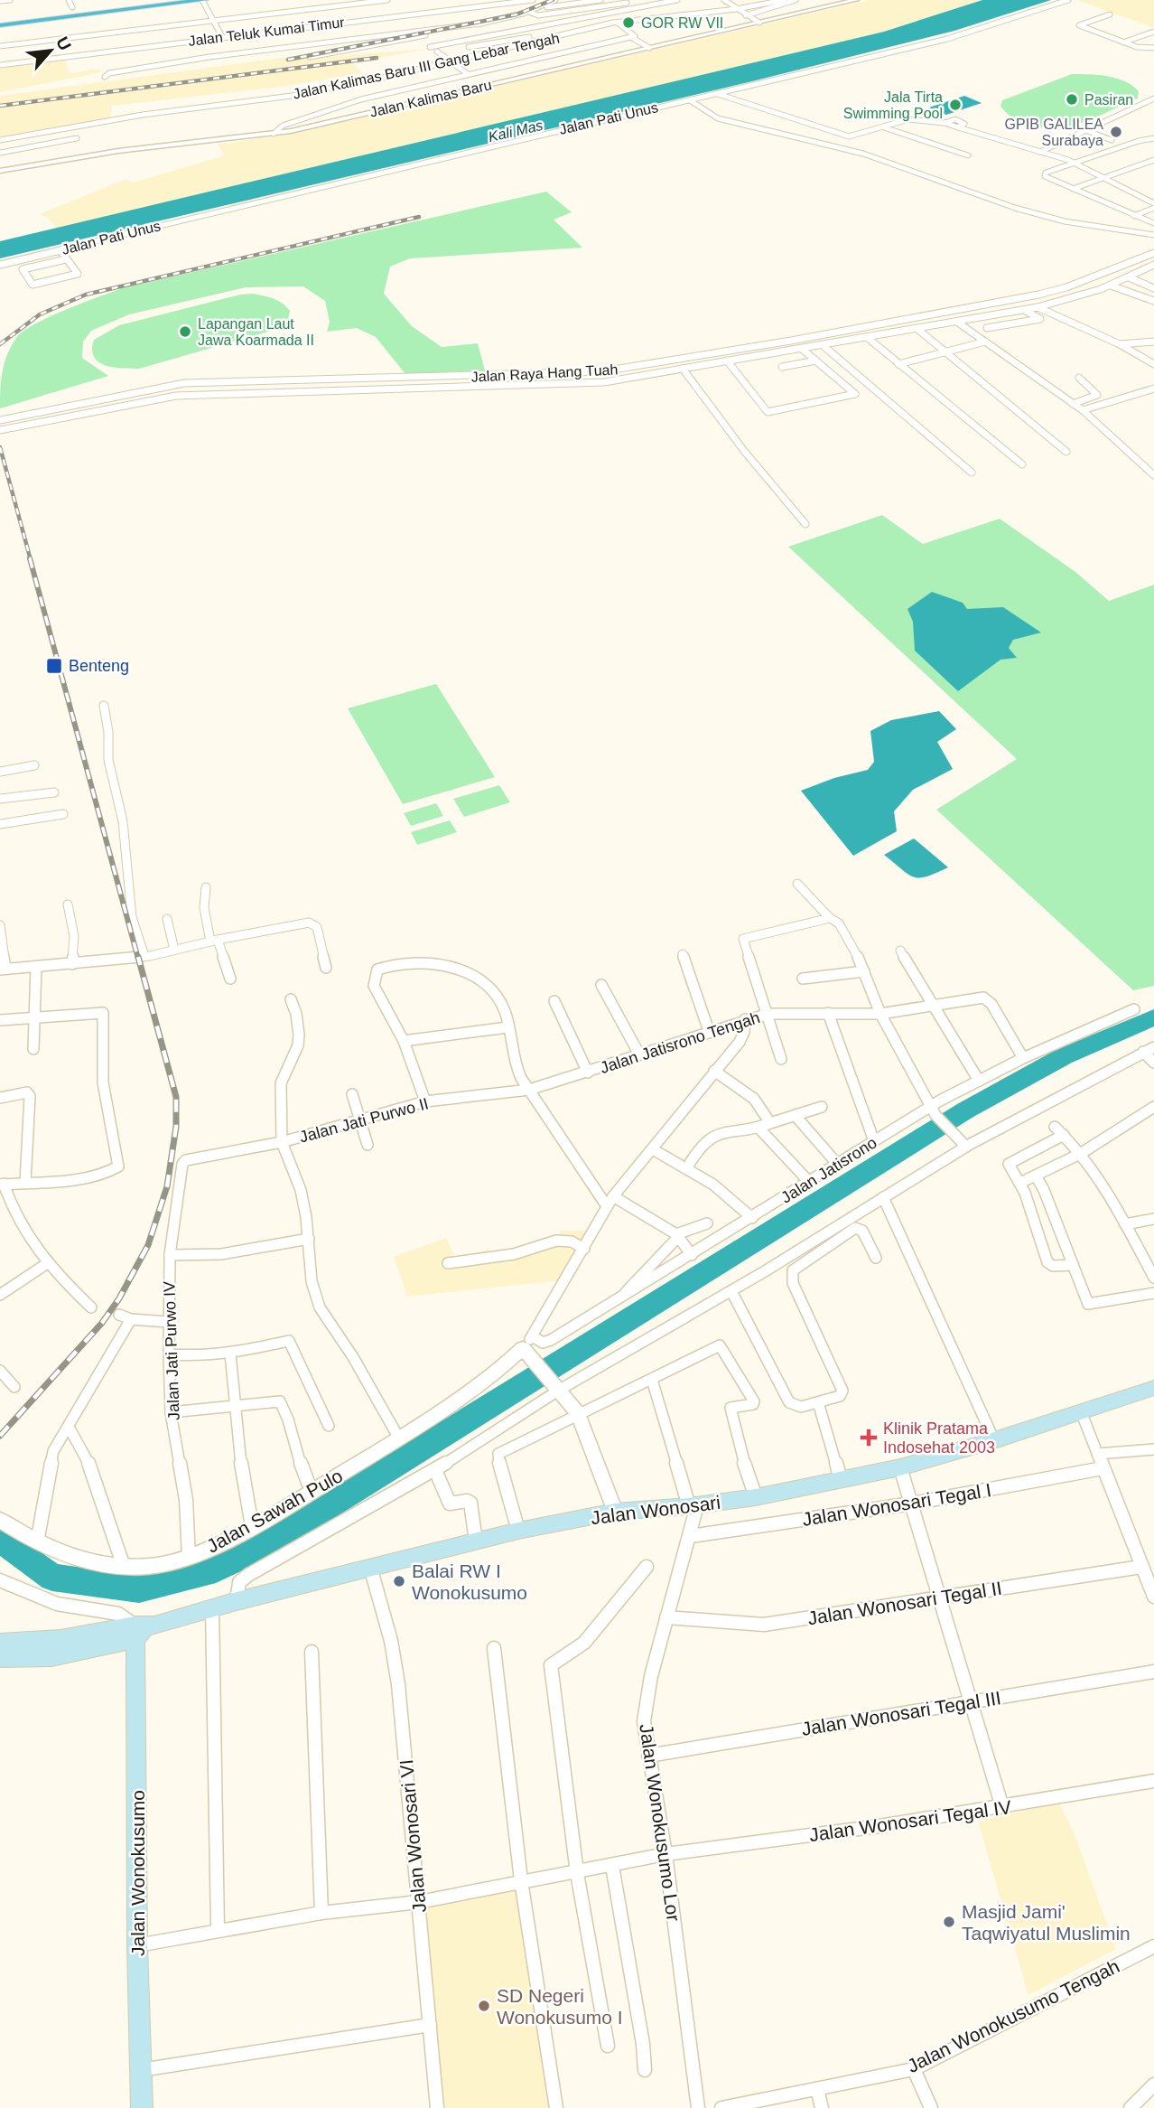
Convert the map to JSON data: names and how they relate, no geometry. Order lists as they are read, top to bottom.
{
  "streets": {
    "main road": ["Jalan Wonosari", "Jalan Wonokusumo"],
    "street": [
      "Jalan Teluk Kumai Timur",
      "Jalan Kalimas Baru III Gang Lebar Tengah",
      "Jalan Kalimas Baru",
      "Jalan Pati Unus",
      "Jalan Raya Hang Tuah",
      "Jalan Jatisrono Tengah",
      "Jalan Jati Purwo II",
      "Jalan Jatisrono",
      "Jalan Jati Purwo IV",
      "Jalan Wonosari Tegal I",
      "Jalan Sawah Pulo",
      "Jalan Wonosari Tegal II",
      "Jalan Wonosari Tegal III",
      "Jalan Wonosari Tegal IV",
      "Jalan Wonokusumo Lor",
      "Jalan Wonosari VI",
      "Jalan Wonokusumo Tengah"
    ]
  },
  "crossings": [
    ["Jalan Jatisrono Tengah", "Jalan Jati Purwo II"],
    ["Jalan Jatisrono Tengah", "Jalan Jatisrono"],
    ["Jalan Jati Purwo II", "Jalan Jati Purwo IV"],
    ["Jalan Jatisrono", "Jalan Sawah Pulo"],
    ["Jalan Jati Purwo IV", "Jalan Sawah Pulo"],
    ["Jalan Wonosari Tegal I", "Jalan Wonokusumo Lor"],
    ["Jalan Wonosari", "Jalan Wonokusumo Lor"],
    ["Jalan Wonosari", "Jalan Wonosari VI"],
    ["Jalan Wonosari", "Jalan Wonokusumo"],
    ["Jalan Wonosari Tegal II", "Jalan Wonokusumo Lor"],
    ["Jalan Wonosari Tegal III", "Jalan Wonokusumo Lor"],
    ["Jalan Wonosari Tegal IV", "Jalan Wonokusumo Lor"],
    ["Jalan Wonosari Tegal IV", "Jalan Wonosari VI"],
    ["Jalan Wonosari Tegal IV", "Jalan Wonokusumo"]
  ],
  "water": ["Kali Mas"],
  "places": {
    "other": [
      "GOR RW VII",
      "Pasiran",
      "Jala Tirta Swimming Pool",
      "GPIB GALILEA Surabaya",
      "Lapangan Laut Jawa Koarmada II",
      "Balai RW I Wonokusumo",
      "Masjid Jami' Taqwiyatul Muslimin",
      "SD Negeri Wonokusumo I"
    ],
    "transit": ["Benteng"],
    "health": ["Klinik Pratama Indosehat 2003"]
  },
  "north": "top right"
}
